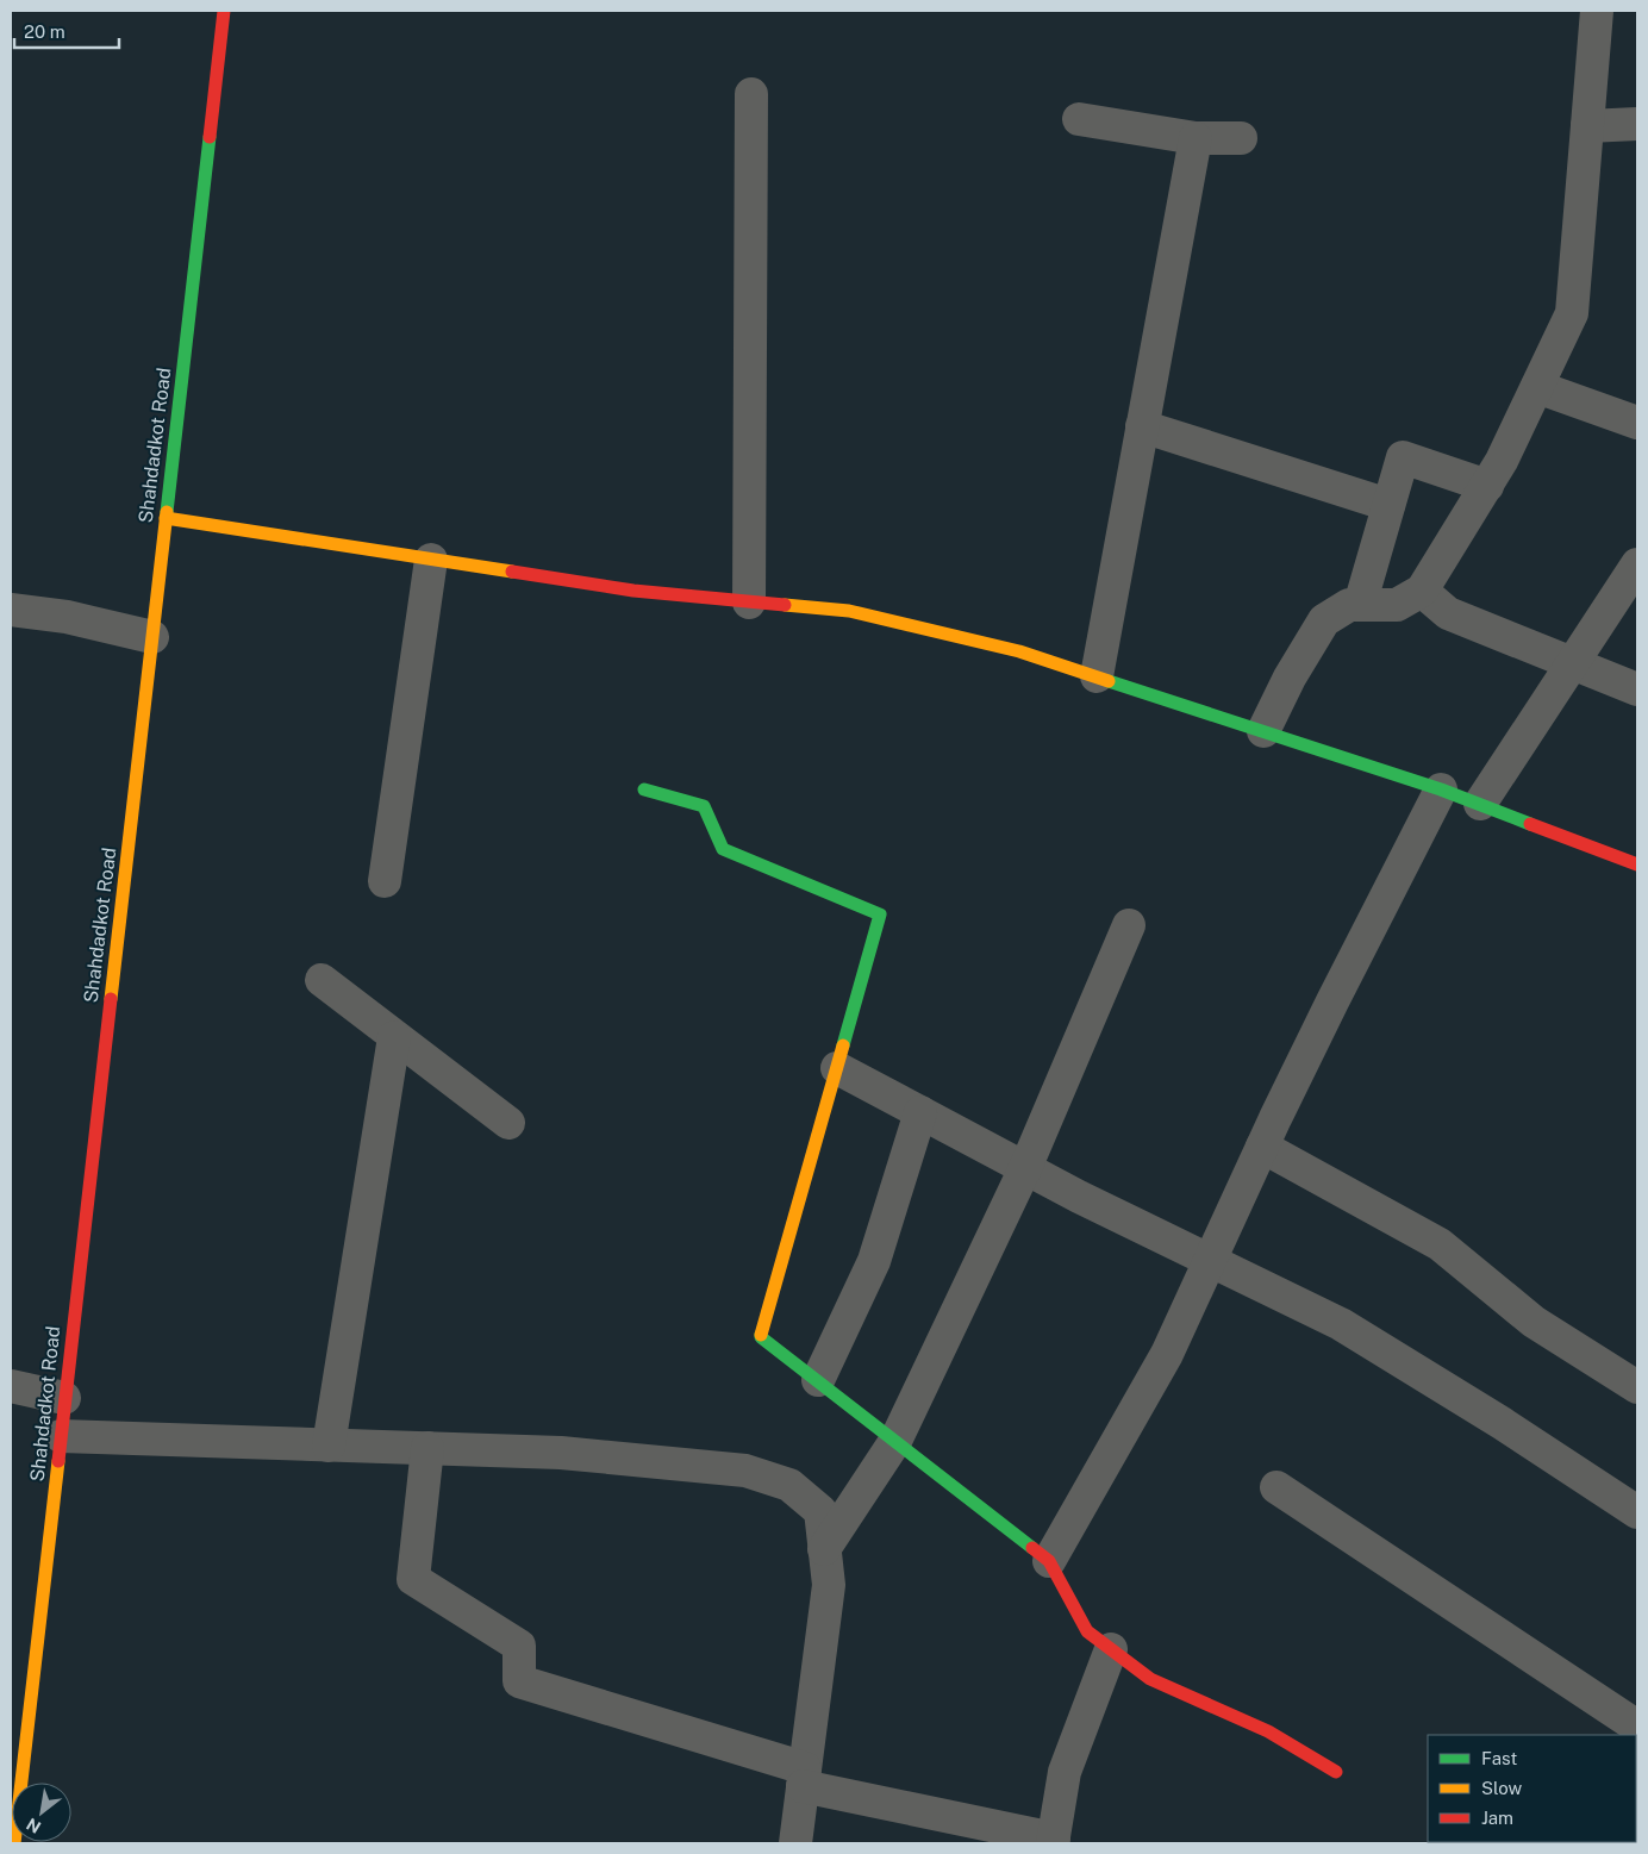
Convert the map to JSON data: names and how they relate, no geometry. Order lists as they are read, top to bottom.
{
  "streets": {
    "main road": ["Shahdadkot Road"]
  },
  "legend": ["Fast", "Slow", "Jam"],
  "scale_bar": "20 m",
  "north": "bottom left"
}
